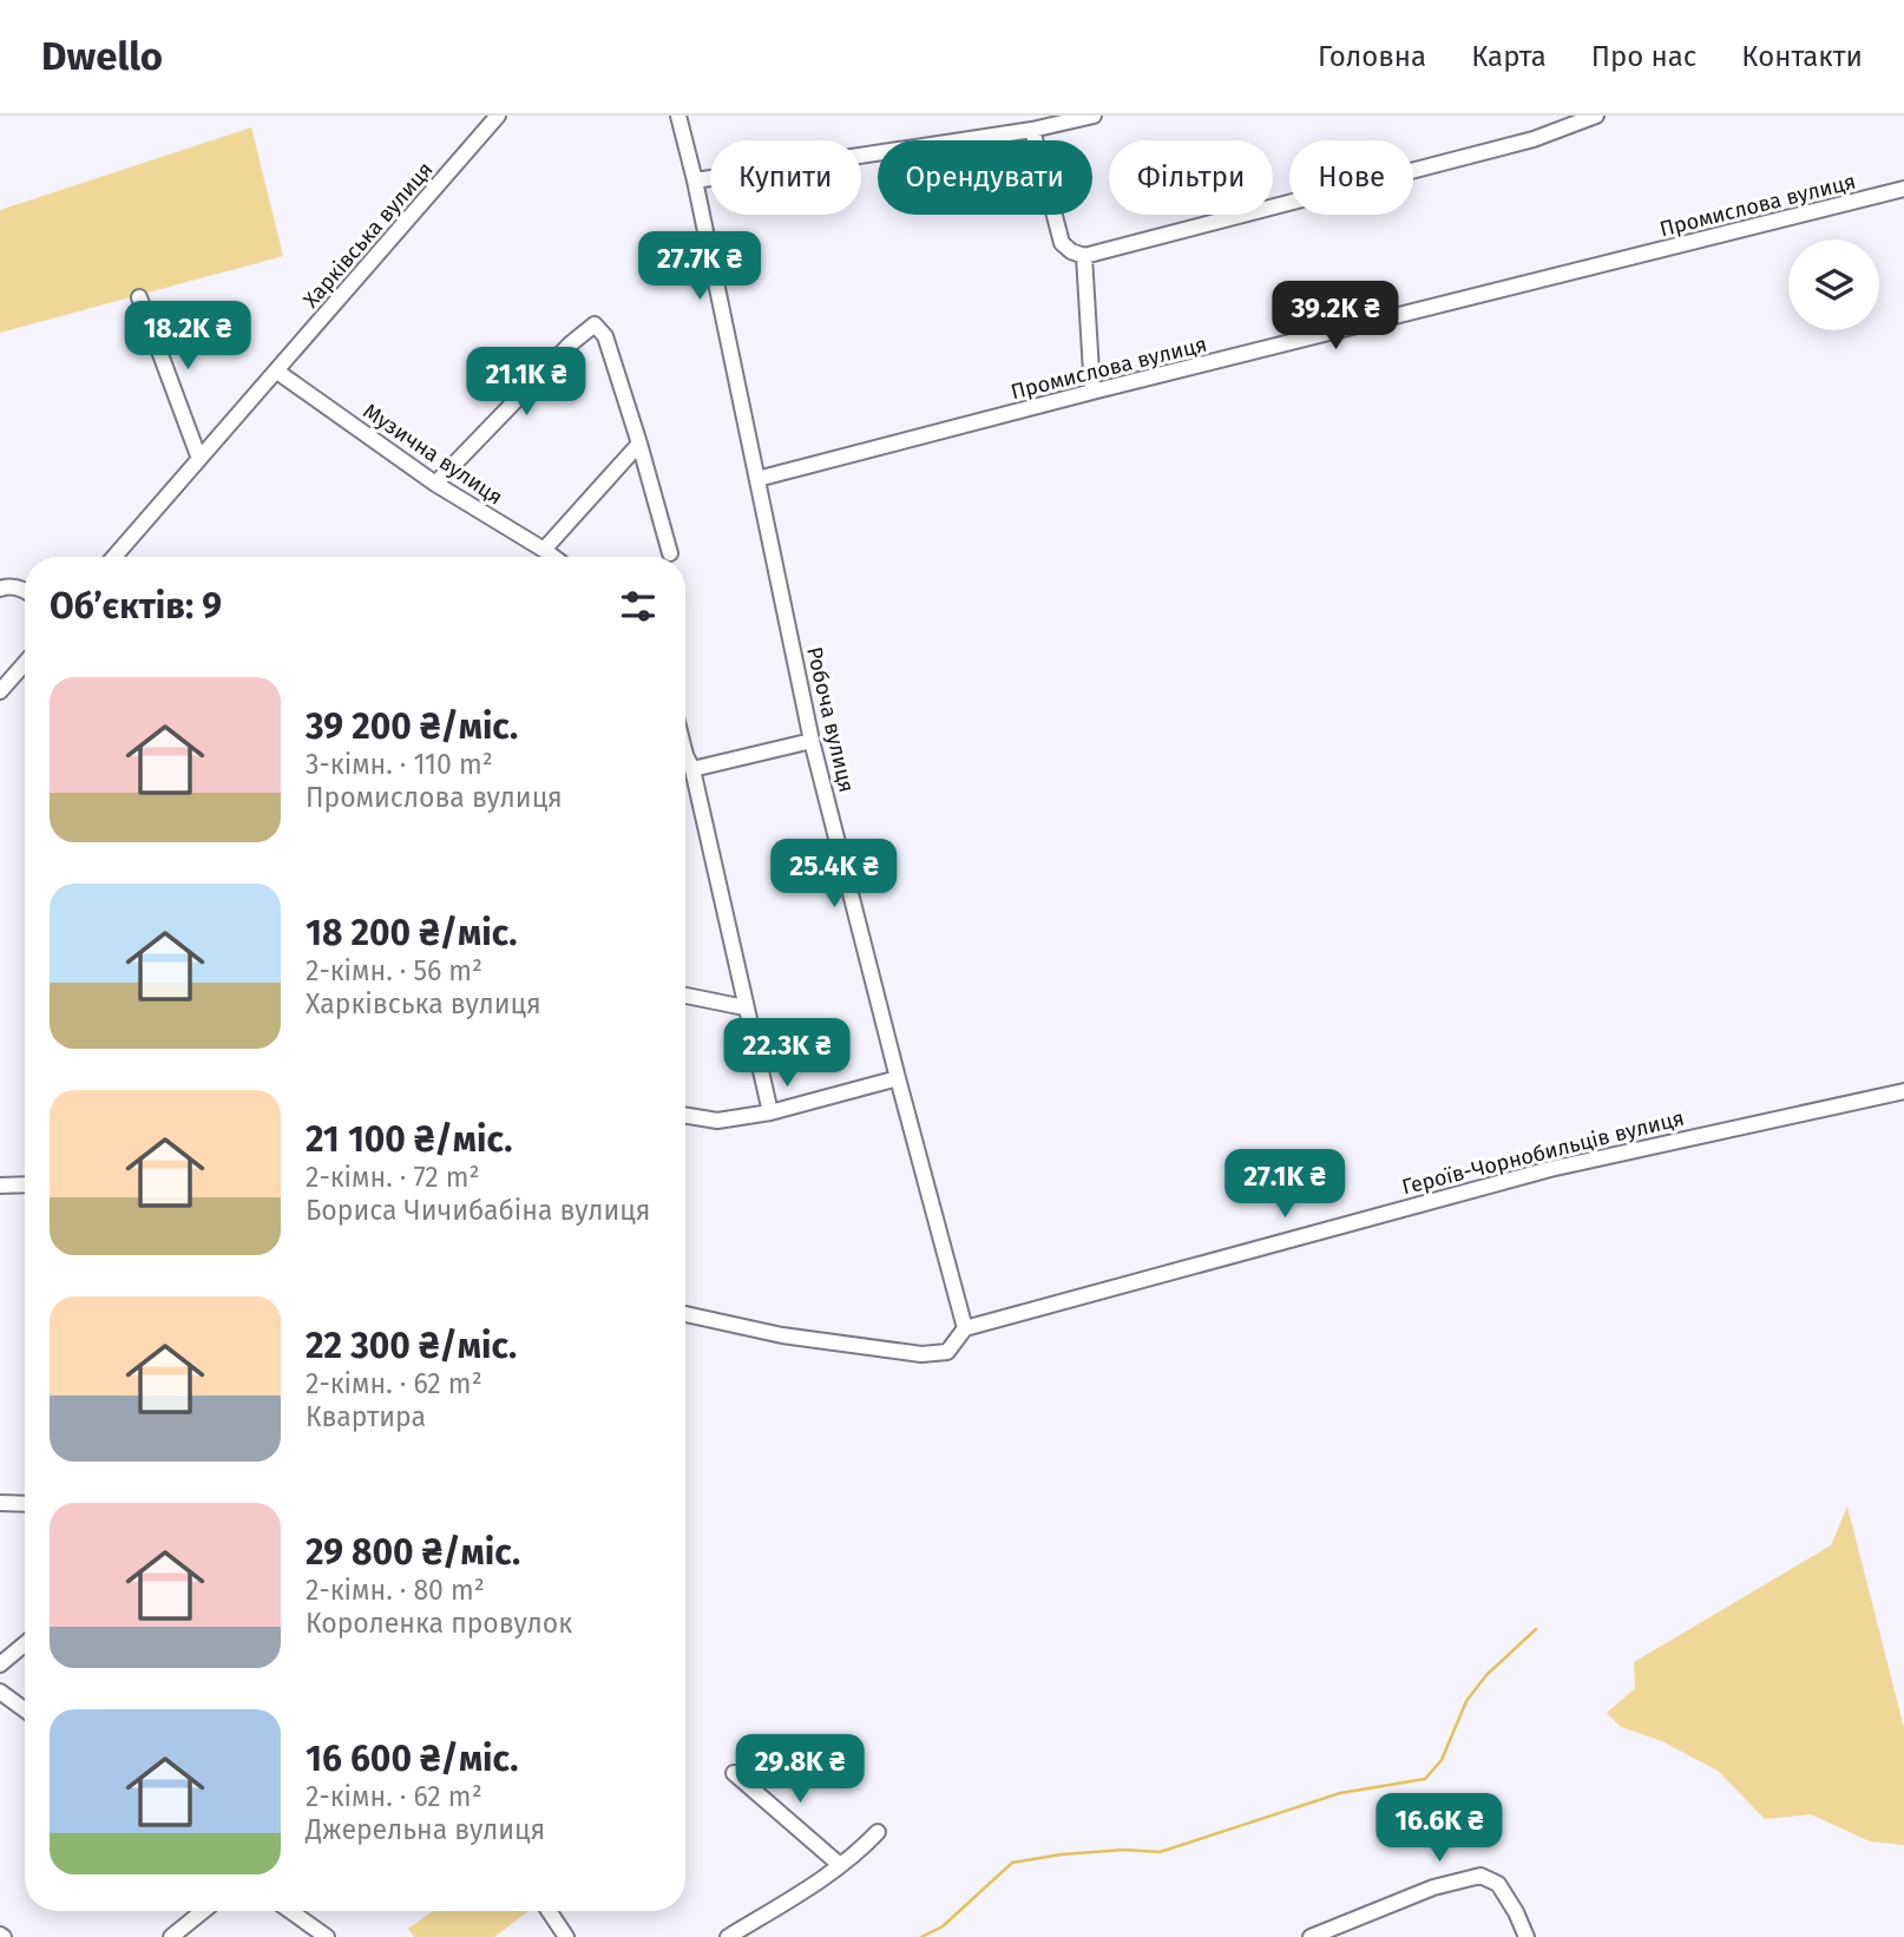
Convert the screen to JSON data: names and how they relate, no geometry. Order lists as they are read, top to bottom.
{
  "streets": {
    "street": [
      "Промислова вулиця",
      "Харківська вулиця",
      "Музична вулиця",
      "Робоча вулиця",
      "Героїв-Чорнобильців вулиця"
    ]
  },
  "crossings": [
    ["Промислова вулиця", "Робоча вулиця"],
    ["Харківська вулиця", "Музична вулиця"],
    ["Робоча вулиця", "Героїв-Чорнобильців вулиця"]
  ],
  "page": {
    "header": "Dwello",
    "nav": [
      "Головна",
      "Карта",
      "Про нас",
      "Контакти"
    ],
    "chip": [
      "Купити",
      "Орендувати",
      "Фільтри",
      "Нове"
    ],
    "price": [
      "27.7K ₴",
      "39.2K ₴",
      "18.2K ₴",
      "21.1K ₴",
      "25.4K ₴",
      "22.3K ₴",
      "27.1K ₴",
      "29.8K ₴",
      "16.6K ₴"
    ],
    "heading": "Об’єктів: 9",
    "list": [
      {
        "name": "39 200 ₴/міс.",
        "note": "3-кімн. · 110 m² · Промислова вулиця"
      },
      {
        "name": "18 200 ₴/міс.",
        "note": "2-кімн. · 56 m² · Харківська вулиця"
      },
      {
        "name": "21 100 ₴/міс.",
        "note": "2-кімн. · 72 m² · Бориса Чичибабіна вулиця"
      },
      {
        "name": "22 300 ₴/міс.",
        "note": "2-кімн. · 62 m² · Квартира"
      },
      {
        "name": "29 800 ₴/міс.",
        "note": "2-кімн. · 80 m² · Короленка провулок"
      },
      {
        "name": "16 600 ₴/міс.",
        "note": "2-кімн. · 62 m² · Джерельна вулиця"
      }
    ]
  }
}
